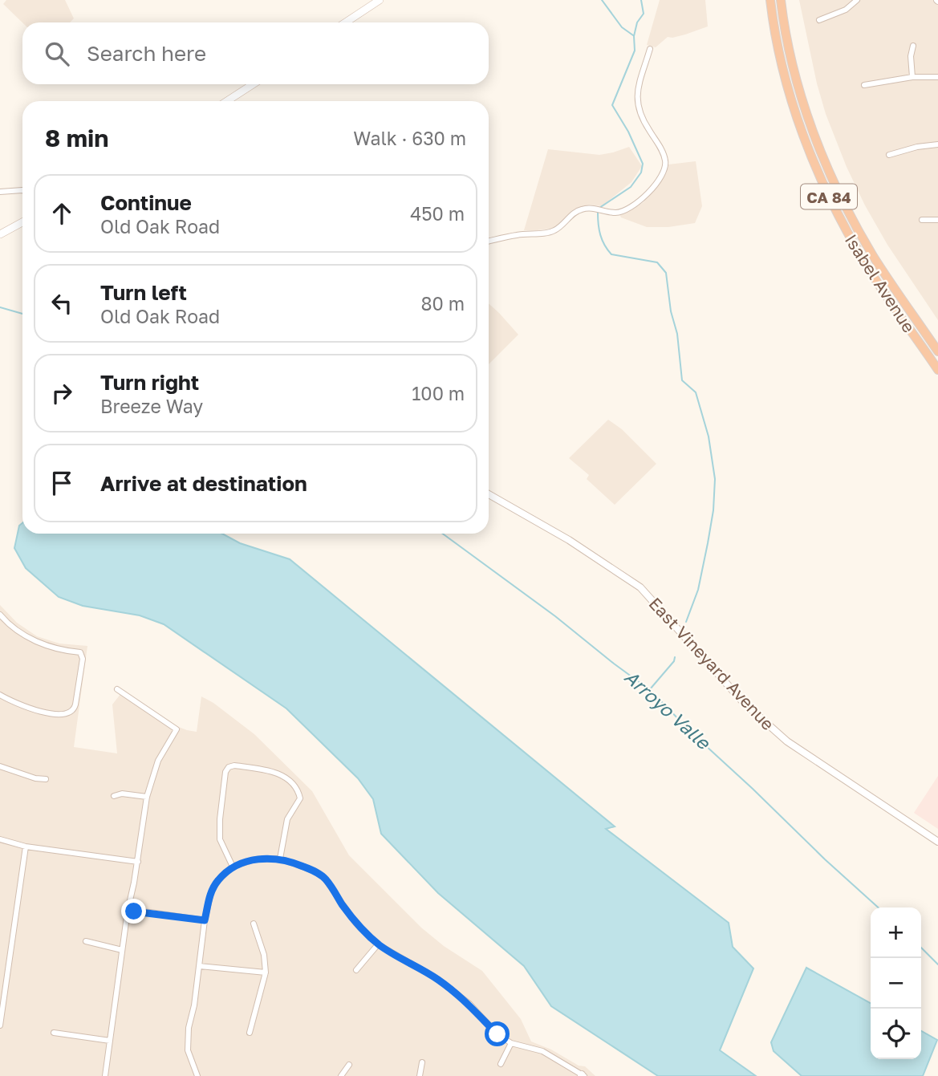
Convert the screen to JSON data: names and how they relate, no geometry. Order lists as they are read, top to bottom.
{
  "streets": {
    "highway": ["CA 84", "Isabel Avenue"],
    "street": ["East Vineyard Avenue"]
  },
  "water": ["Arroyo Valle"],
  "page": {
    "search": "Search here",
    "heading": ["8 min", "Walk · 630 m"],
    "list": [
      ["Continue", "Old Oak Road", "450 m"],
      ["Turn left", "Old Oak Road", "80 m"],
      ["Turn right", "Breeze Way", "100 m"],
      "Arrive at destination"
    ],
    "map_buttons": ["+", "−"]
  }
}
